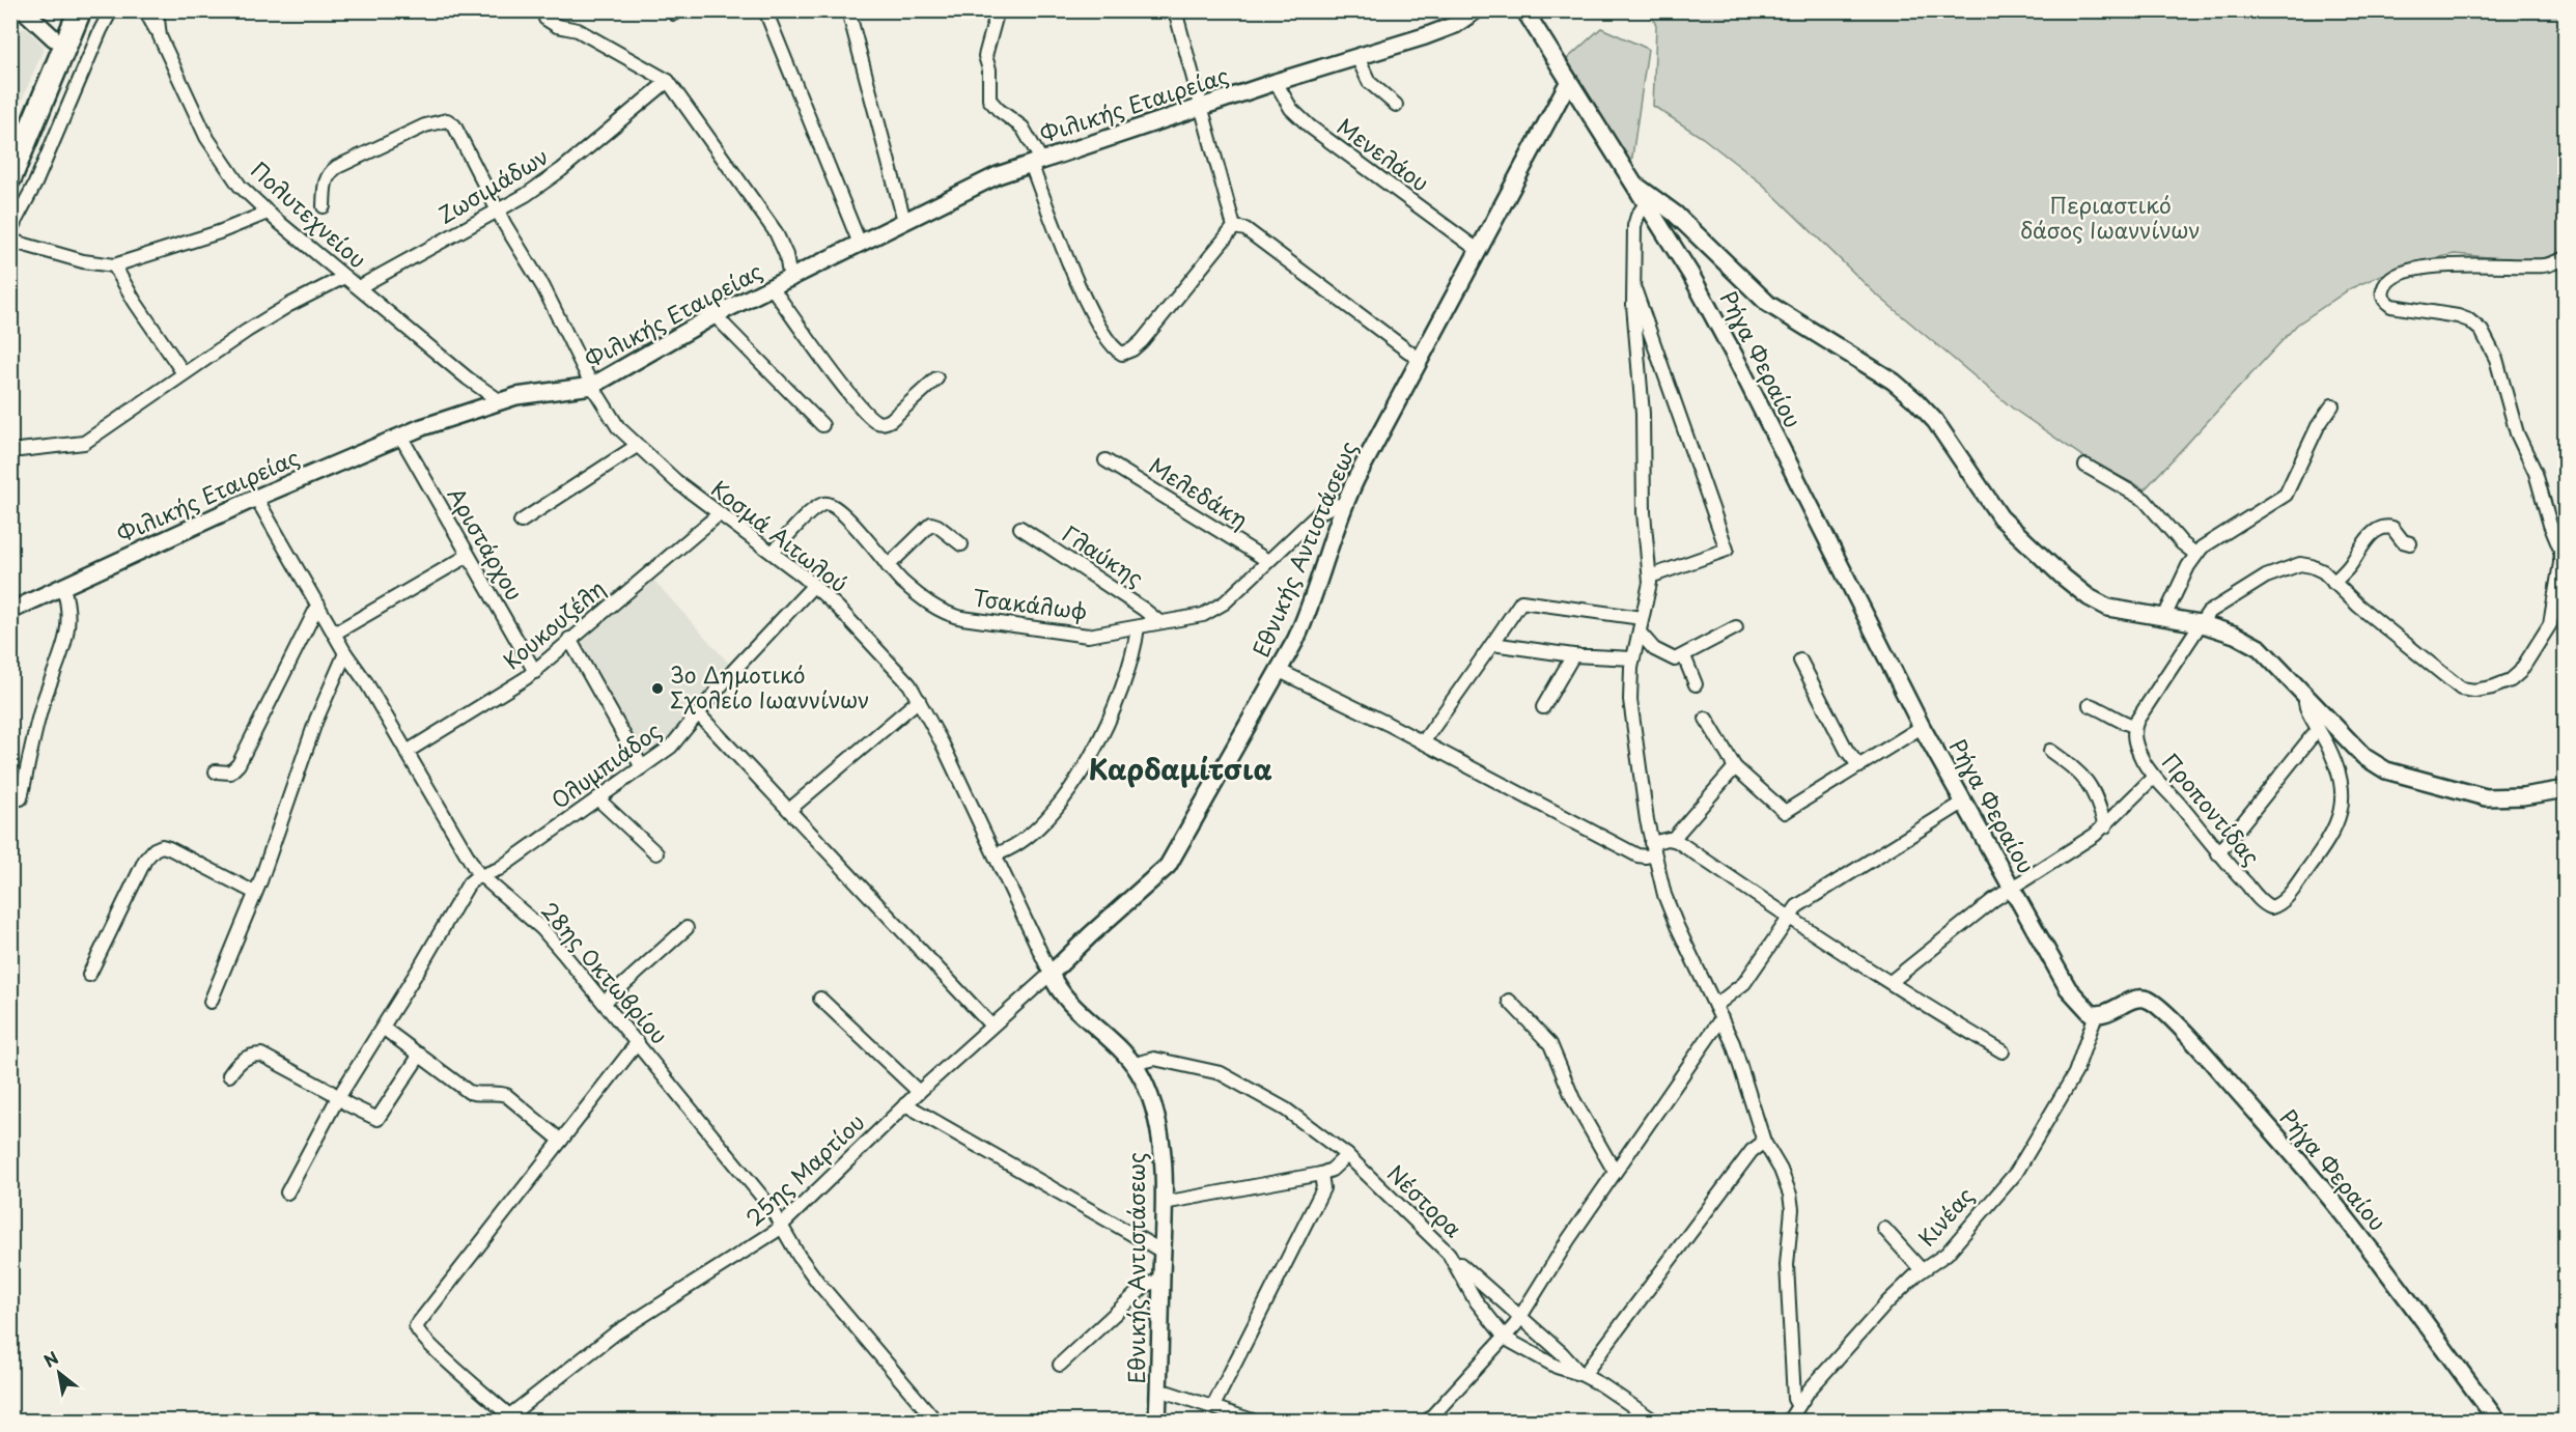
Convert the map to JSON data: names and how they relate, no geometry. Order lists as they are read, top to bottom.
{
  "streets": {
    "street": [
      "Φιλικής Εταιρείας",
      "Μενελάου",
      "Ζωσιμάδων",
      "Πολυτεχνείου",
      "Ρήγα Φεραίου",
      "Μελεδάκη",
      "Κοσμά Αιτωλού",
      "Αριστάρχου",
      "Εθνικής Αντιστάσεως",
      "Γλαύκης",
      "Τσακάλωφ",
      "Κουκουζέλη",
      "Ολυμπιάδος",
      "Προποντίδας",
      "28ης Οκτωβρίου",
      "25ης Μαρτίου",
      "Νέστορα",
      "Κινέας"
    ]
  },
  "crossings": [
    ["Φιλικής Εταιρείας", "Μενελάου"],
    ["Φιλικής Εταιρείας", "Πολυτεχνείου"],
    ["Φιλικής Εταιρείας", "Κοσμά Αιτωλού"],
    ["Φιλικής Εταιρείας", "Αριστάρχου"],
    ["Φιλικής Εταιρείας", "28ης Οκτωβρίου"],
    ["Μενελάου", "Εθνικής Αντιστάσεως"],
    ["Ζωσιμάδων", "Πολυτεχνείου"],
    ["Ζωσιμάδων", "Κοσμά Αιτωλού"],
    ["Ρήγα Φεραίου", "Εθνικής Αντιστάσεως"],
    ["Ρήγα Φεραίου", "Κινέας"],
    ["Μελεδάκη", "Τσακάλωφ"],
    ["Κοσμά Αιτωλού", "Εθνικής Αντιστάσεως"],
    ["Κοσμά Αιτωλού", "Τσακάλωφ"],
    ["Κοσμά Αιτωλού", "Κουκουζέλη"],
    ["Κοσμά Αιτωλού", "Ολυμπιάδος"],
    ["Κοσμά Αιτωλού", "25ης Μαρτίου"],
    ["Αριστάρχου", "Κουκουζέλη"],
    ["Εθνικής Αντιστάσεως", "Τσακάλωφ"],
    ["Εθνικής Αντιστάσεως", "25ης Μαρτίου"],
    ["Εθνικής Αντιστάσεως", "Νέστορα"],
    ["Γλαύκης", "Τσακάλωφ"],
    ["Κουκουζέλη", "28ης Οκτωβρίου"],
    ["Ολυμπιάδος", "28ης Οκτωβρίου"],
    ["28ης Οκτωβρίου", "25ης Μαρτίου"]
  ],
  "districts": ["Καρδαμίτσια"],
  "parks": ["Περιαστικό δάσος Ιωαννίνων"],
  "places": ["3ο Δημοτικό Σχολείο Ιωαννίνων"],
  "north": "top left"
}
